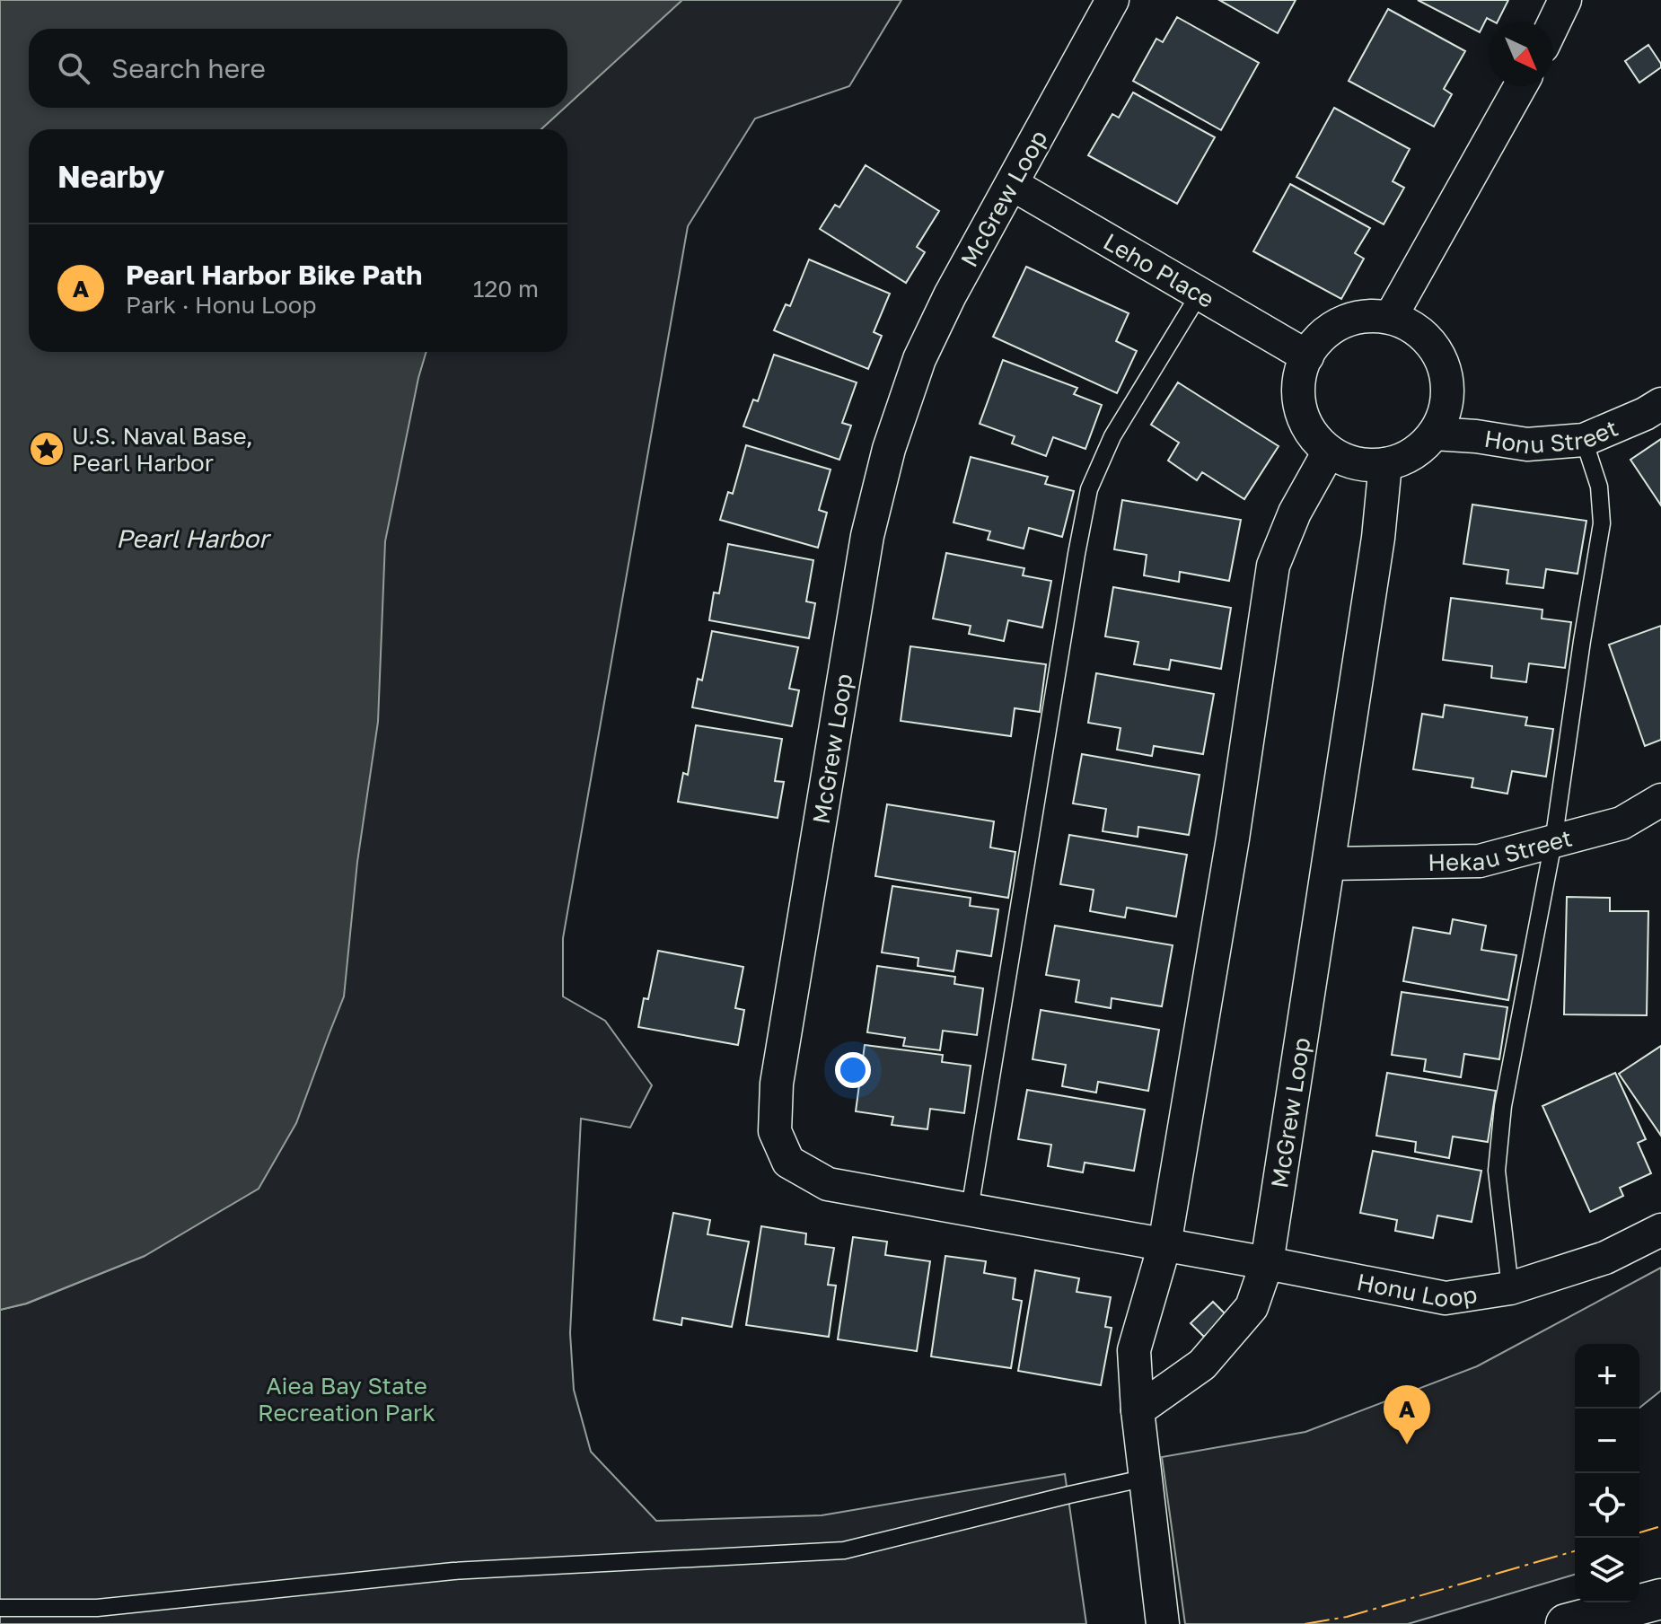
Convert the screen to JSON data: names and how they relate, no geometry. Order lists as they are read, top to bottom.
{
  "streets": {
    "street": [
      "McGrew Loop",
      "Leho Place",
      "Honu Street",
      "Hekau Street",
      "Honu Loop"
    ]
  },
  "crossings": [
    ["McGrew Loop", "Leho Place"],
    ["McGrew Loop", "Honu Street"],
    ["McGrew Loop", "Hekau Street"],
    ["McGrew Loop", "Honu Loop"],
    ["Leho Place", "Honu Street"]
  ],
  "water": ["Pearl Harbor"],
  "parks": ["Aiea Bay State Recreation Park"],
  "places": {
    "place": ["U.S. Naval Base, Pearl Harbor"]
  },
  "north": "bottom right",
  "page": {
    "search": "Search here",
    "heading": "Nearby",
    "list": [
      {
        "mark": "A",
        "name": "Pearl Harbor Bike Path",
        "note": "Park · Honu Loop",
        "value": "120 m"
      }
    ],
    "map_buttons": ["+", "−"],
    "pins": "A"
  }
}
